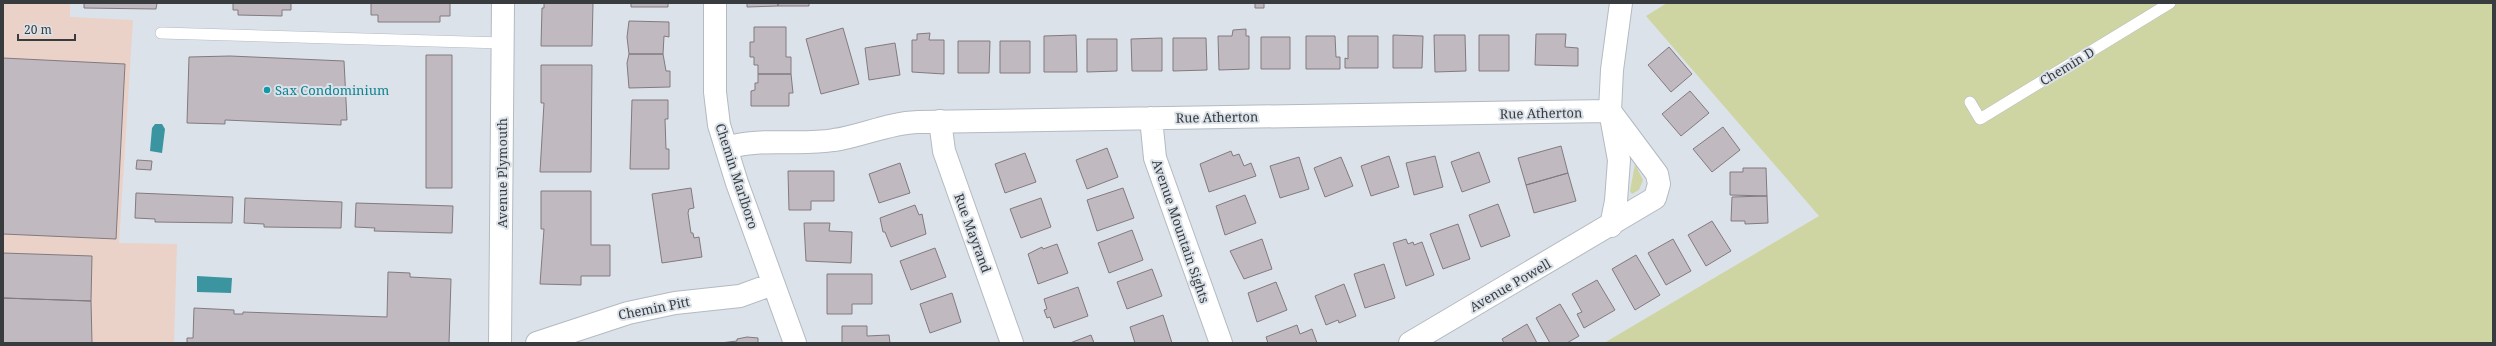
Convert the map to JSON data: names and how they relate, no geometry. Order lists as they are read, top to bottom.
{
  "streets": {
    "street": [
      "Rue Atherton",
      "Avenue Plymouth",
      "Chemin Marlboro",
      "Avenue Mountain Sights",
      "Rue Mayrand",
      "Avenue Powell",
      "Chemin Pitt"
    ],
    "lane": ["Chemin D"]
  },
  "crossings": [
    ["Rue Atherton", "Chemin Marlboro"],
    ["Rue Atherton", "Avenue Mountain Sights"],
    ["Rue Atherton", "Rue Mayrand"],
    ["Rue Atherton", "Avenue Powell"],
    ["Chemin Marlboro", "Chemin Pitt"]
  ],
  "places": ["Sax Condominium"],
  "scale_bar": "20 m"
}
